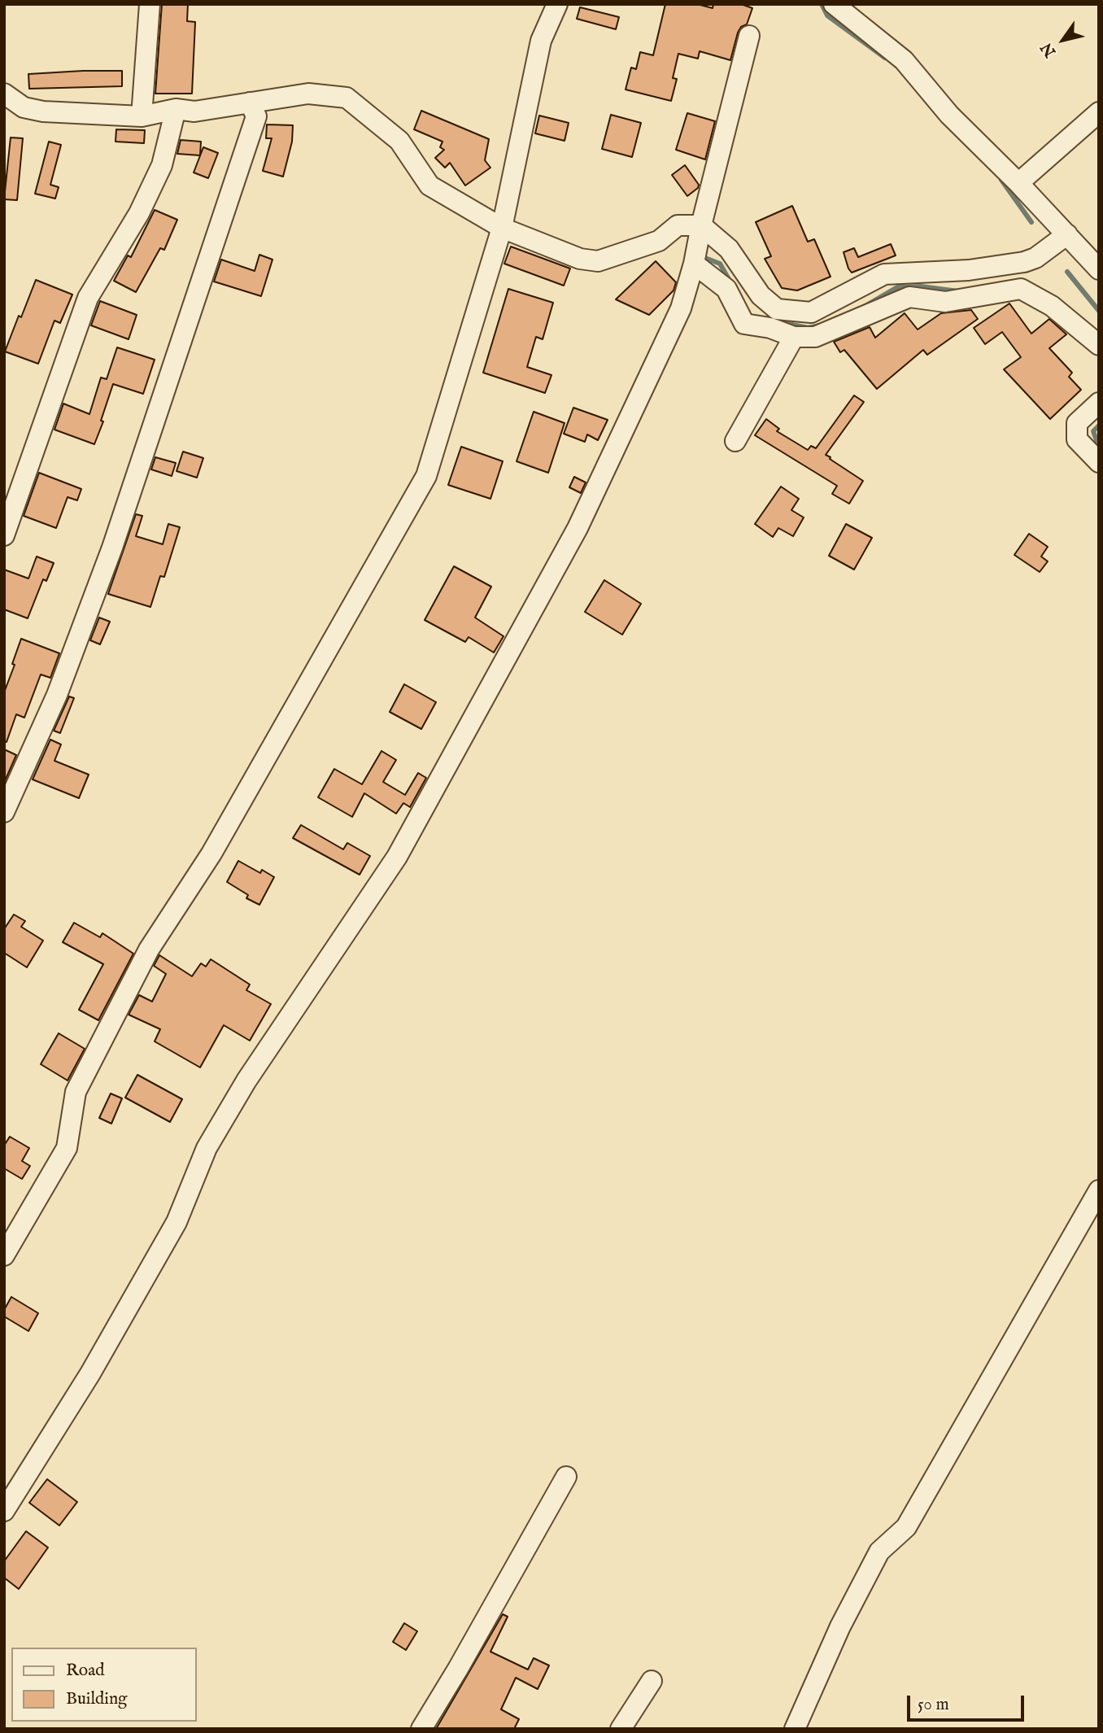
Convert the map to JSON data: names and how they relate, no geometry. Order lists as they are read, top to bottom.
{
  "legend": ["Road", "Building"],
  "scale_bar": "50 m",
  "north": "bottom left"
}
